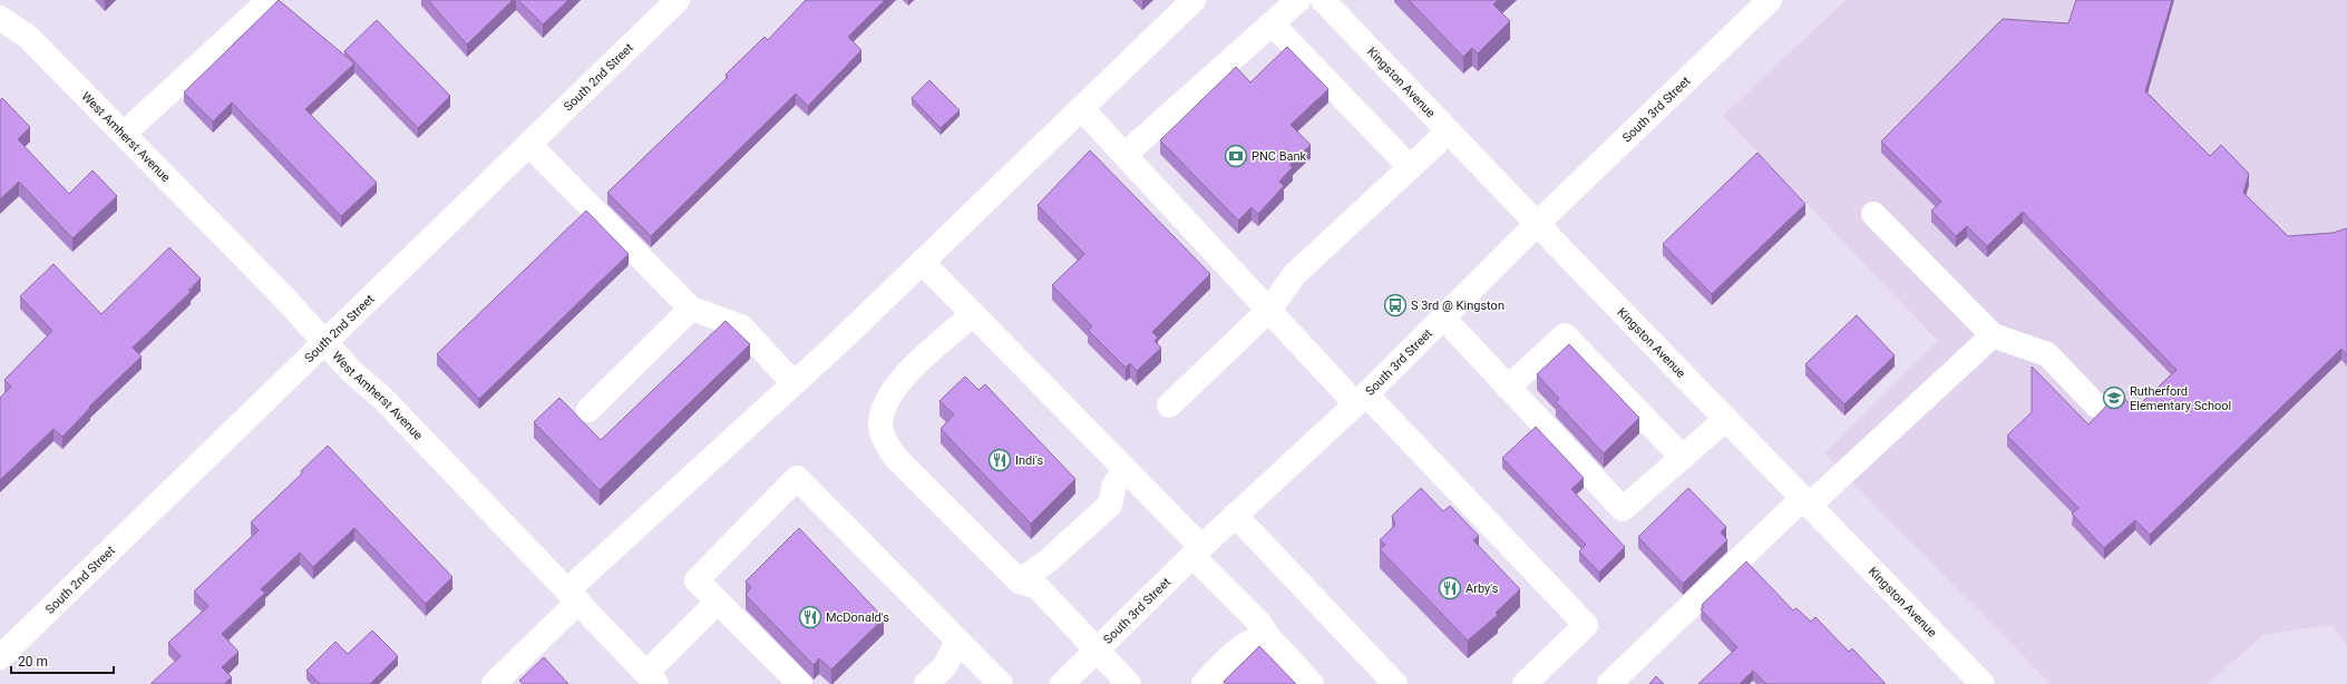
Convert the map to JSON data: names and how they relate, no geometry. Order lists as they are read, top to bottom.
{
  "streets": {
    "street": [
      "South 2nd Street",
      "Kingston Avenue",
      "South 3rd Street",
      "West Amherst Avenue"
    ]
  },
  "crossings": [
    ["South 2nd Street", "West Amherst Avenue"],
    ["Kingston Avenue", "South 3rd Street"]
  ],
  "places": {
    "bank": ["PNC Bank"],
    "bus stop": ["S 3rd @ Kingston"],
    "school or university": ["Rutherford Elementary School"],
    "restaurant": ["Indi's", "Arby's", "McDonald's"]
  },
  "scale_bar": "20 m"
}
